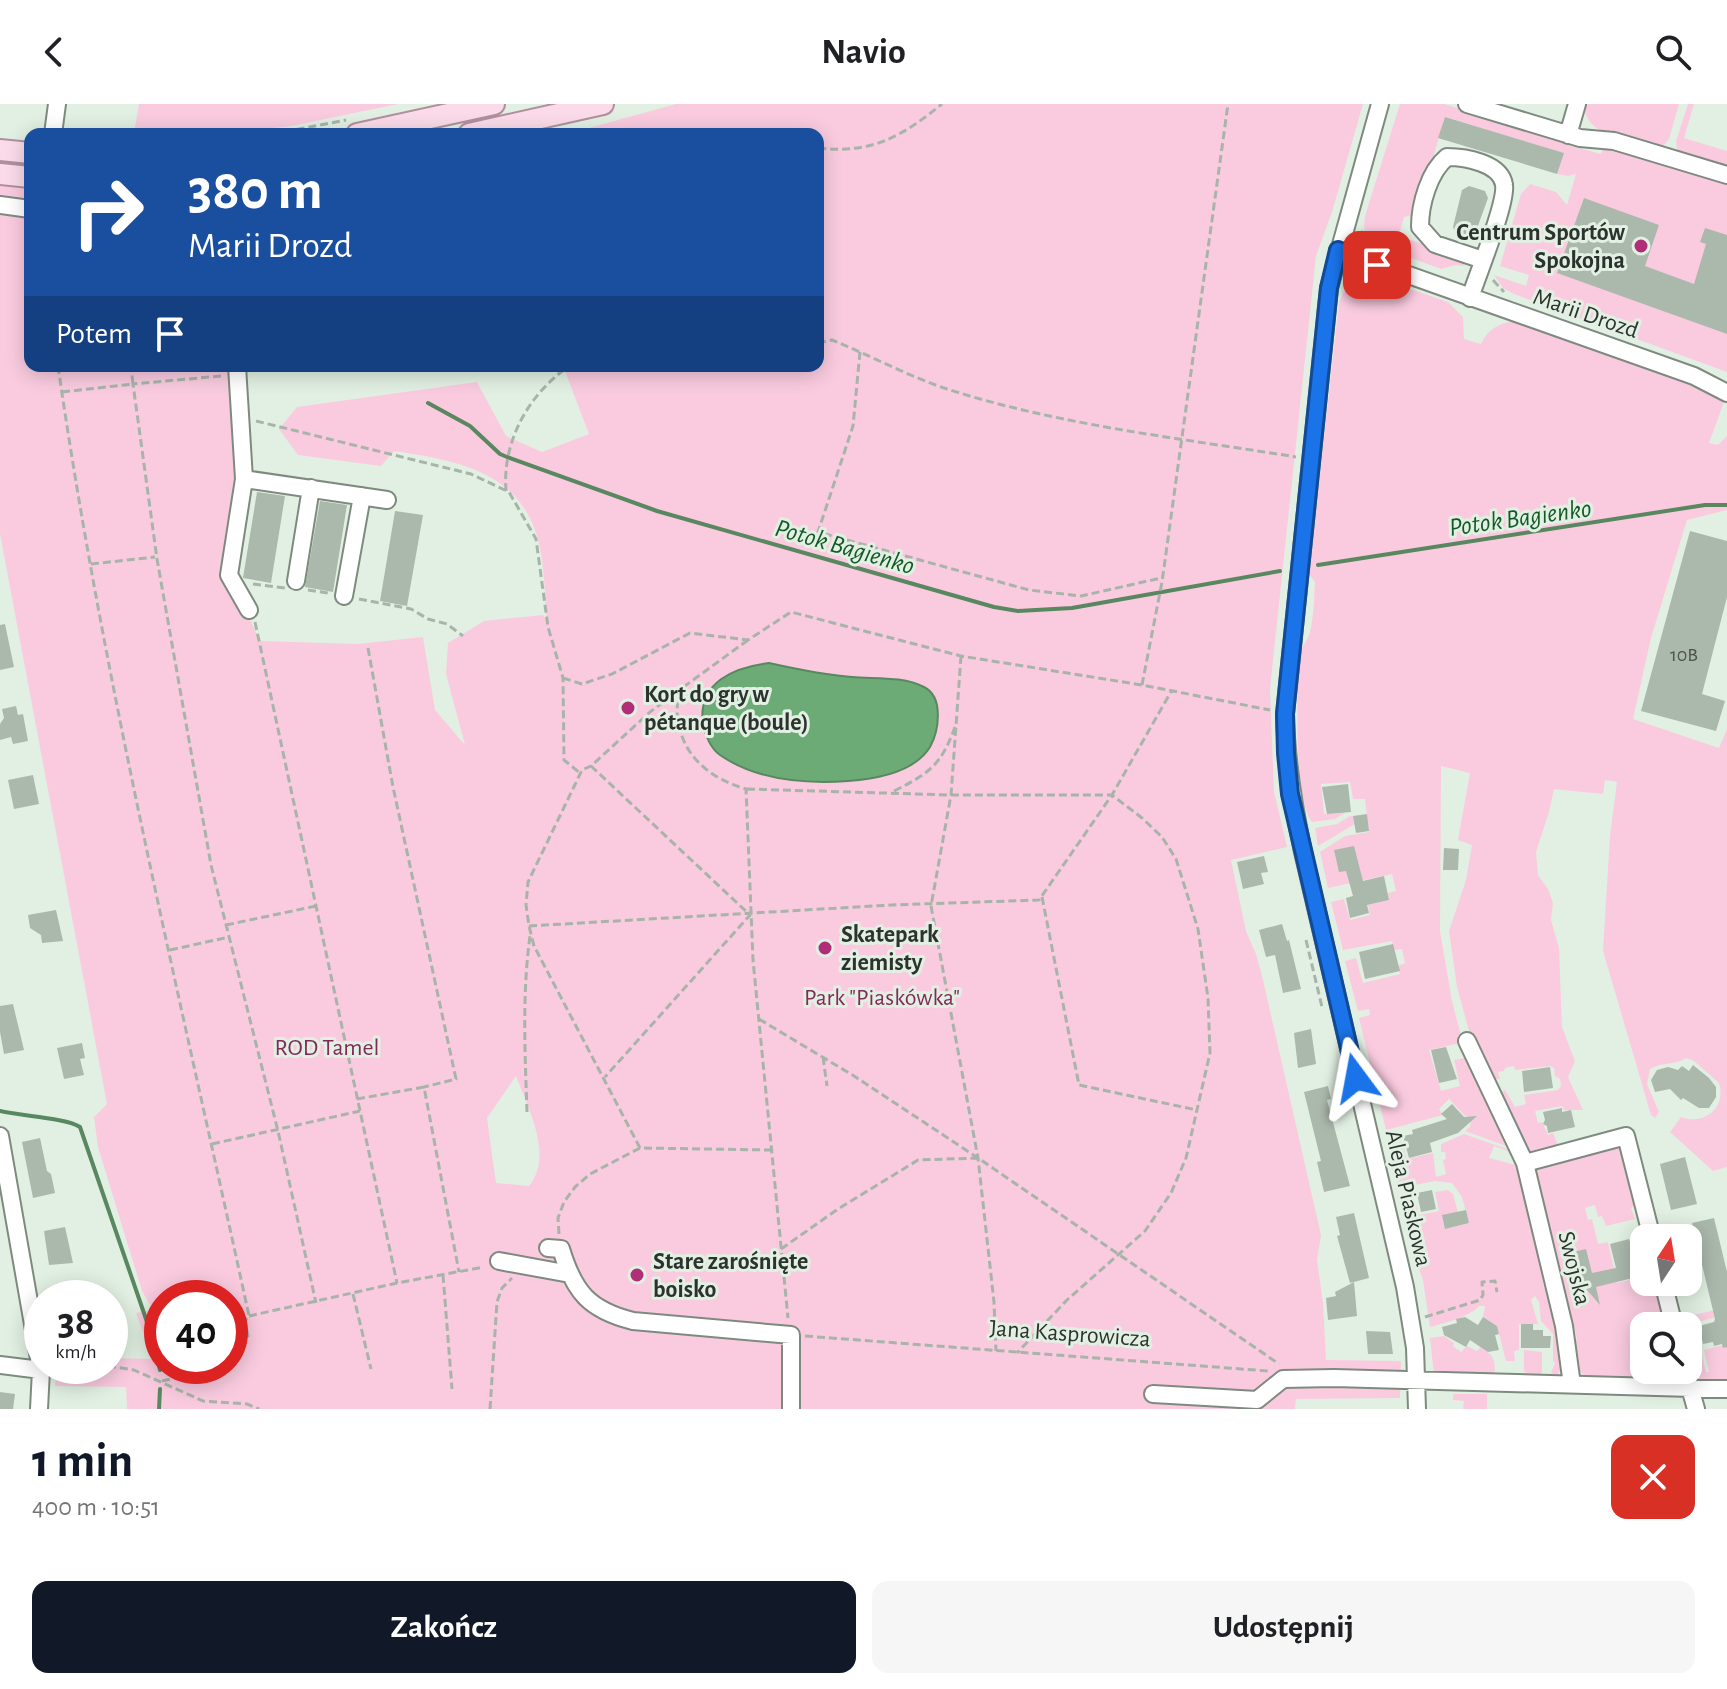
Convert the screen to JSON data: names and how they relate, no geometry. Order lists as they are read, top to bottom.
{
  "streets": {
    "street": ["Marii Drozd", "Aleja Piaskowa", "Swojska"],
    "path": ["Jana Kasprowicza"]
  },
  "crossings": [
    ["Marii Drozd", "Aleja Piaskowa"]
  ],
  "water": ["Potok Bagienko"],
  "parks": ["Park \"Piaskówka\"", "ROD Tamel"],
  "places": [
    "Centrum Sportów Spokojna",
    "Kort do gry w pétanque (boule)",
    "Skatepark ziemisty",
    "Stare zarośnięte boisko"
  ],
  "house_numbers": ["10B"],
  "north": "top",
  "page": {
    "header": "Navio",
    "turn": ["380 m", "Marii Drozd"],
    "then": "Potem",
    "speed": "38 km/h",
    "limit": "40",
    "heading": ["1 min", "400 m · 10:51"],
    "buttons": ["Zakończ", "Udostępnij"]
  }
}
